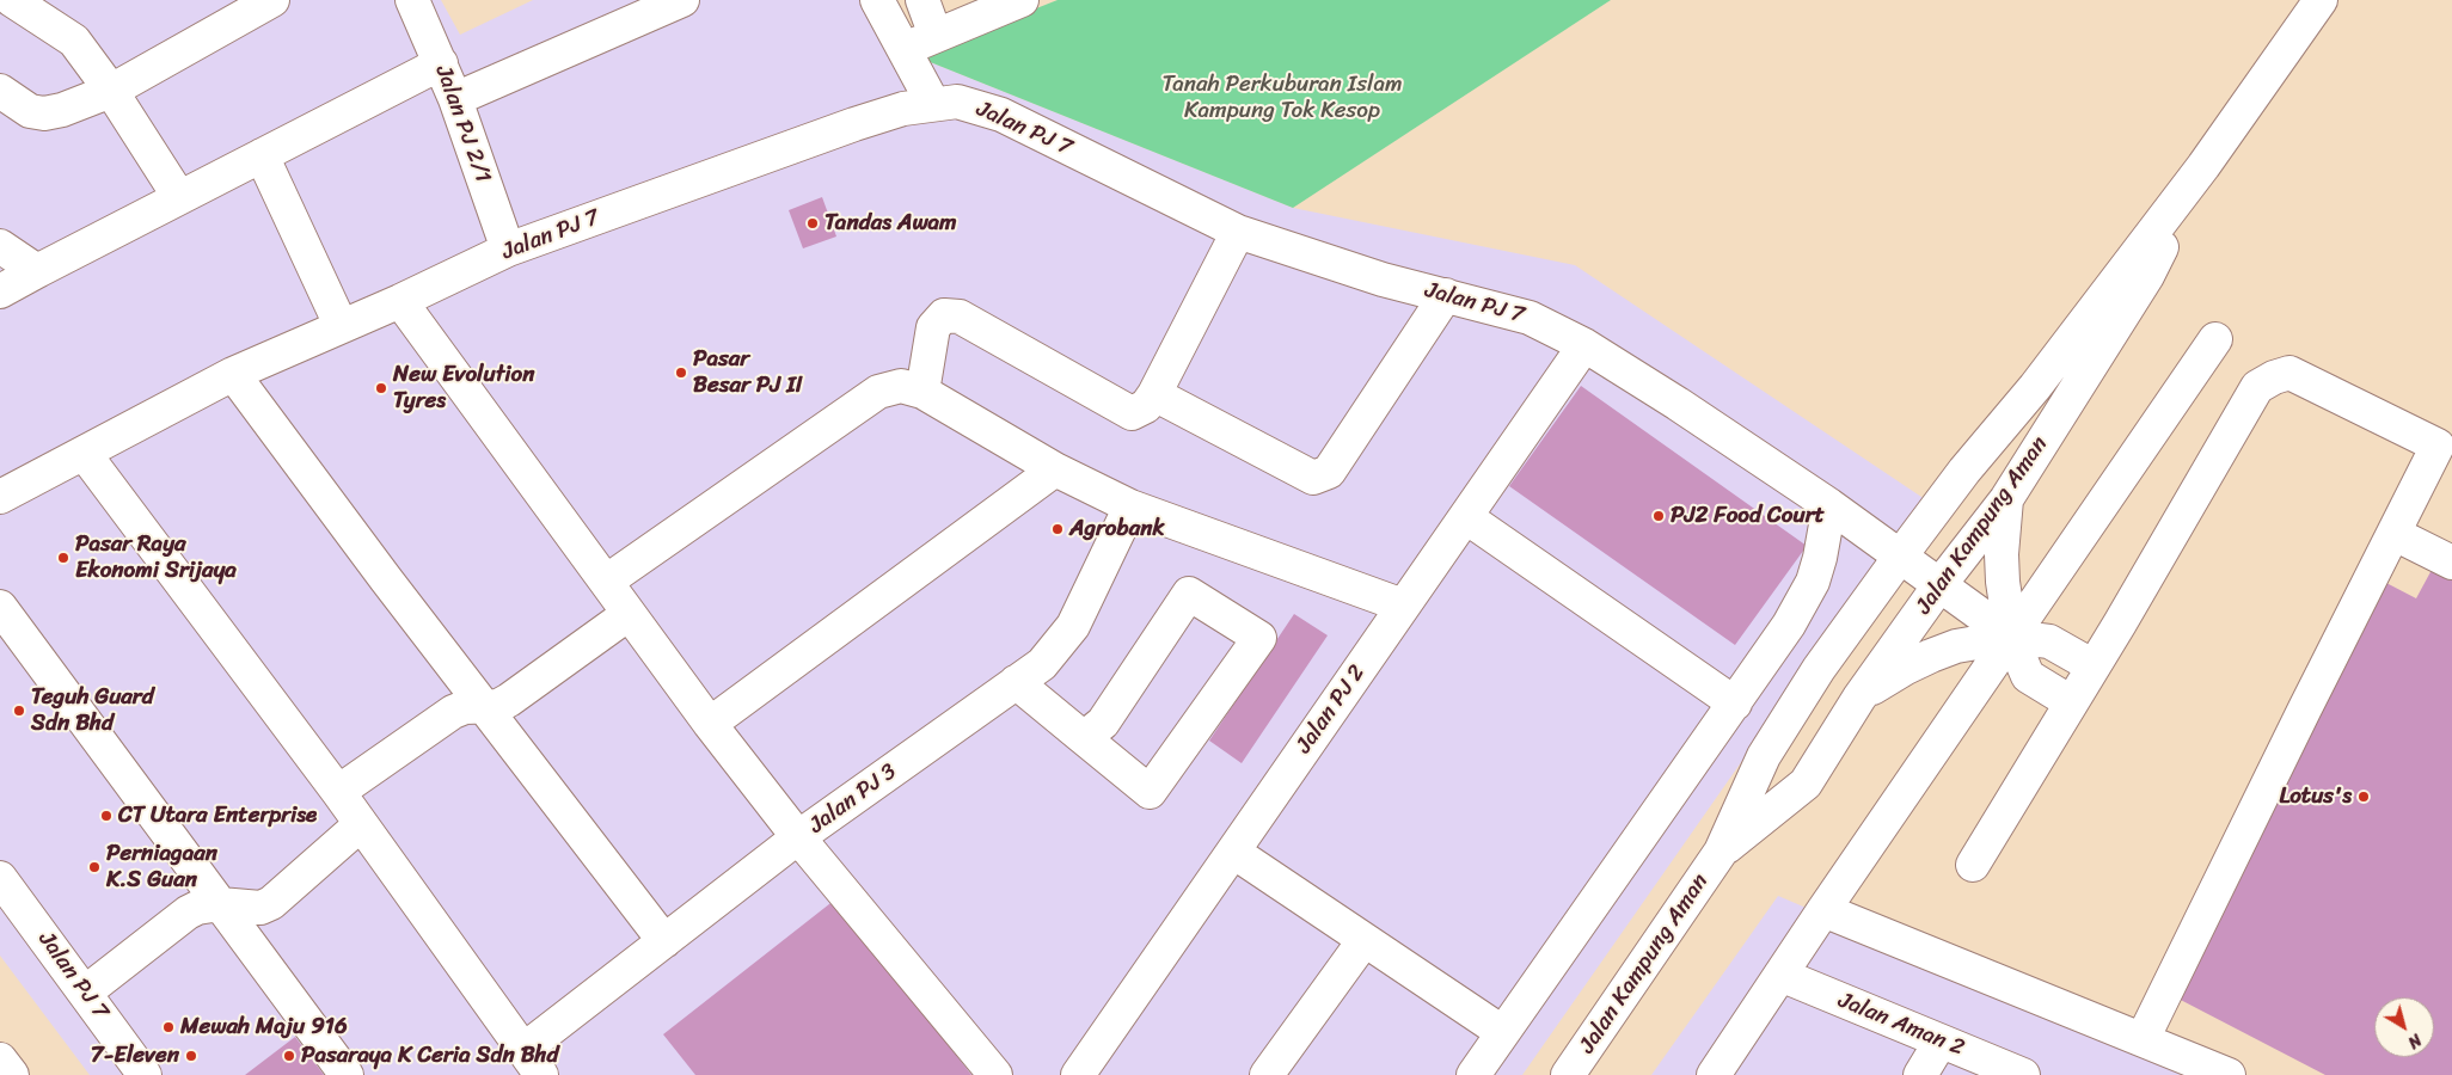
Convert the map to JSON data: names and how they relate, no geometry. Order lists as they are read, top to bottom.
{
  "streets": {
    "main road": [
      "Jalan PJ 2/1",
      "Jalan PJ 7",
      "Jalan Kampung Aman",
      "Jalan PJ 2",
      "Jalan PJ 3",
      "Jalan Aman 2"
    ]
  },
  "crossings": [
    ["Jalan PJ 2/1", "Jalan PJ 7"],
    ["Jalan PJ 7", "Jalan Kampung Aman"],
    ["Jalan PJ 7", "Jalan PJ 2"]
  ],
  "parks": ["Tanah Perkuburan Islam Kampung Tok Kesop"],
  "places": [
    "Tandas Awam",
    "Pasar Besar PJ II",
    "New Evolution Tyres",
    "PJ2 Food Court",
    "Agrobank",
    "Pasar Raya Ekonomi Srijaya",
    "Teguh Guard Sdn Bhd",
    "Lotus's",
    "CT Utara Enterprise",
    "Perniagaan K.S Guan",
    "Mewah Maju 916",
    "7-Eleven",
    "Pasaraya K Ceria Sdn Bhd"
  ],
  "north": "bottom right"
}
